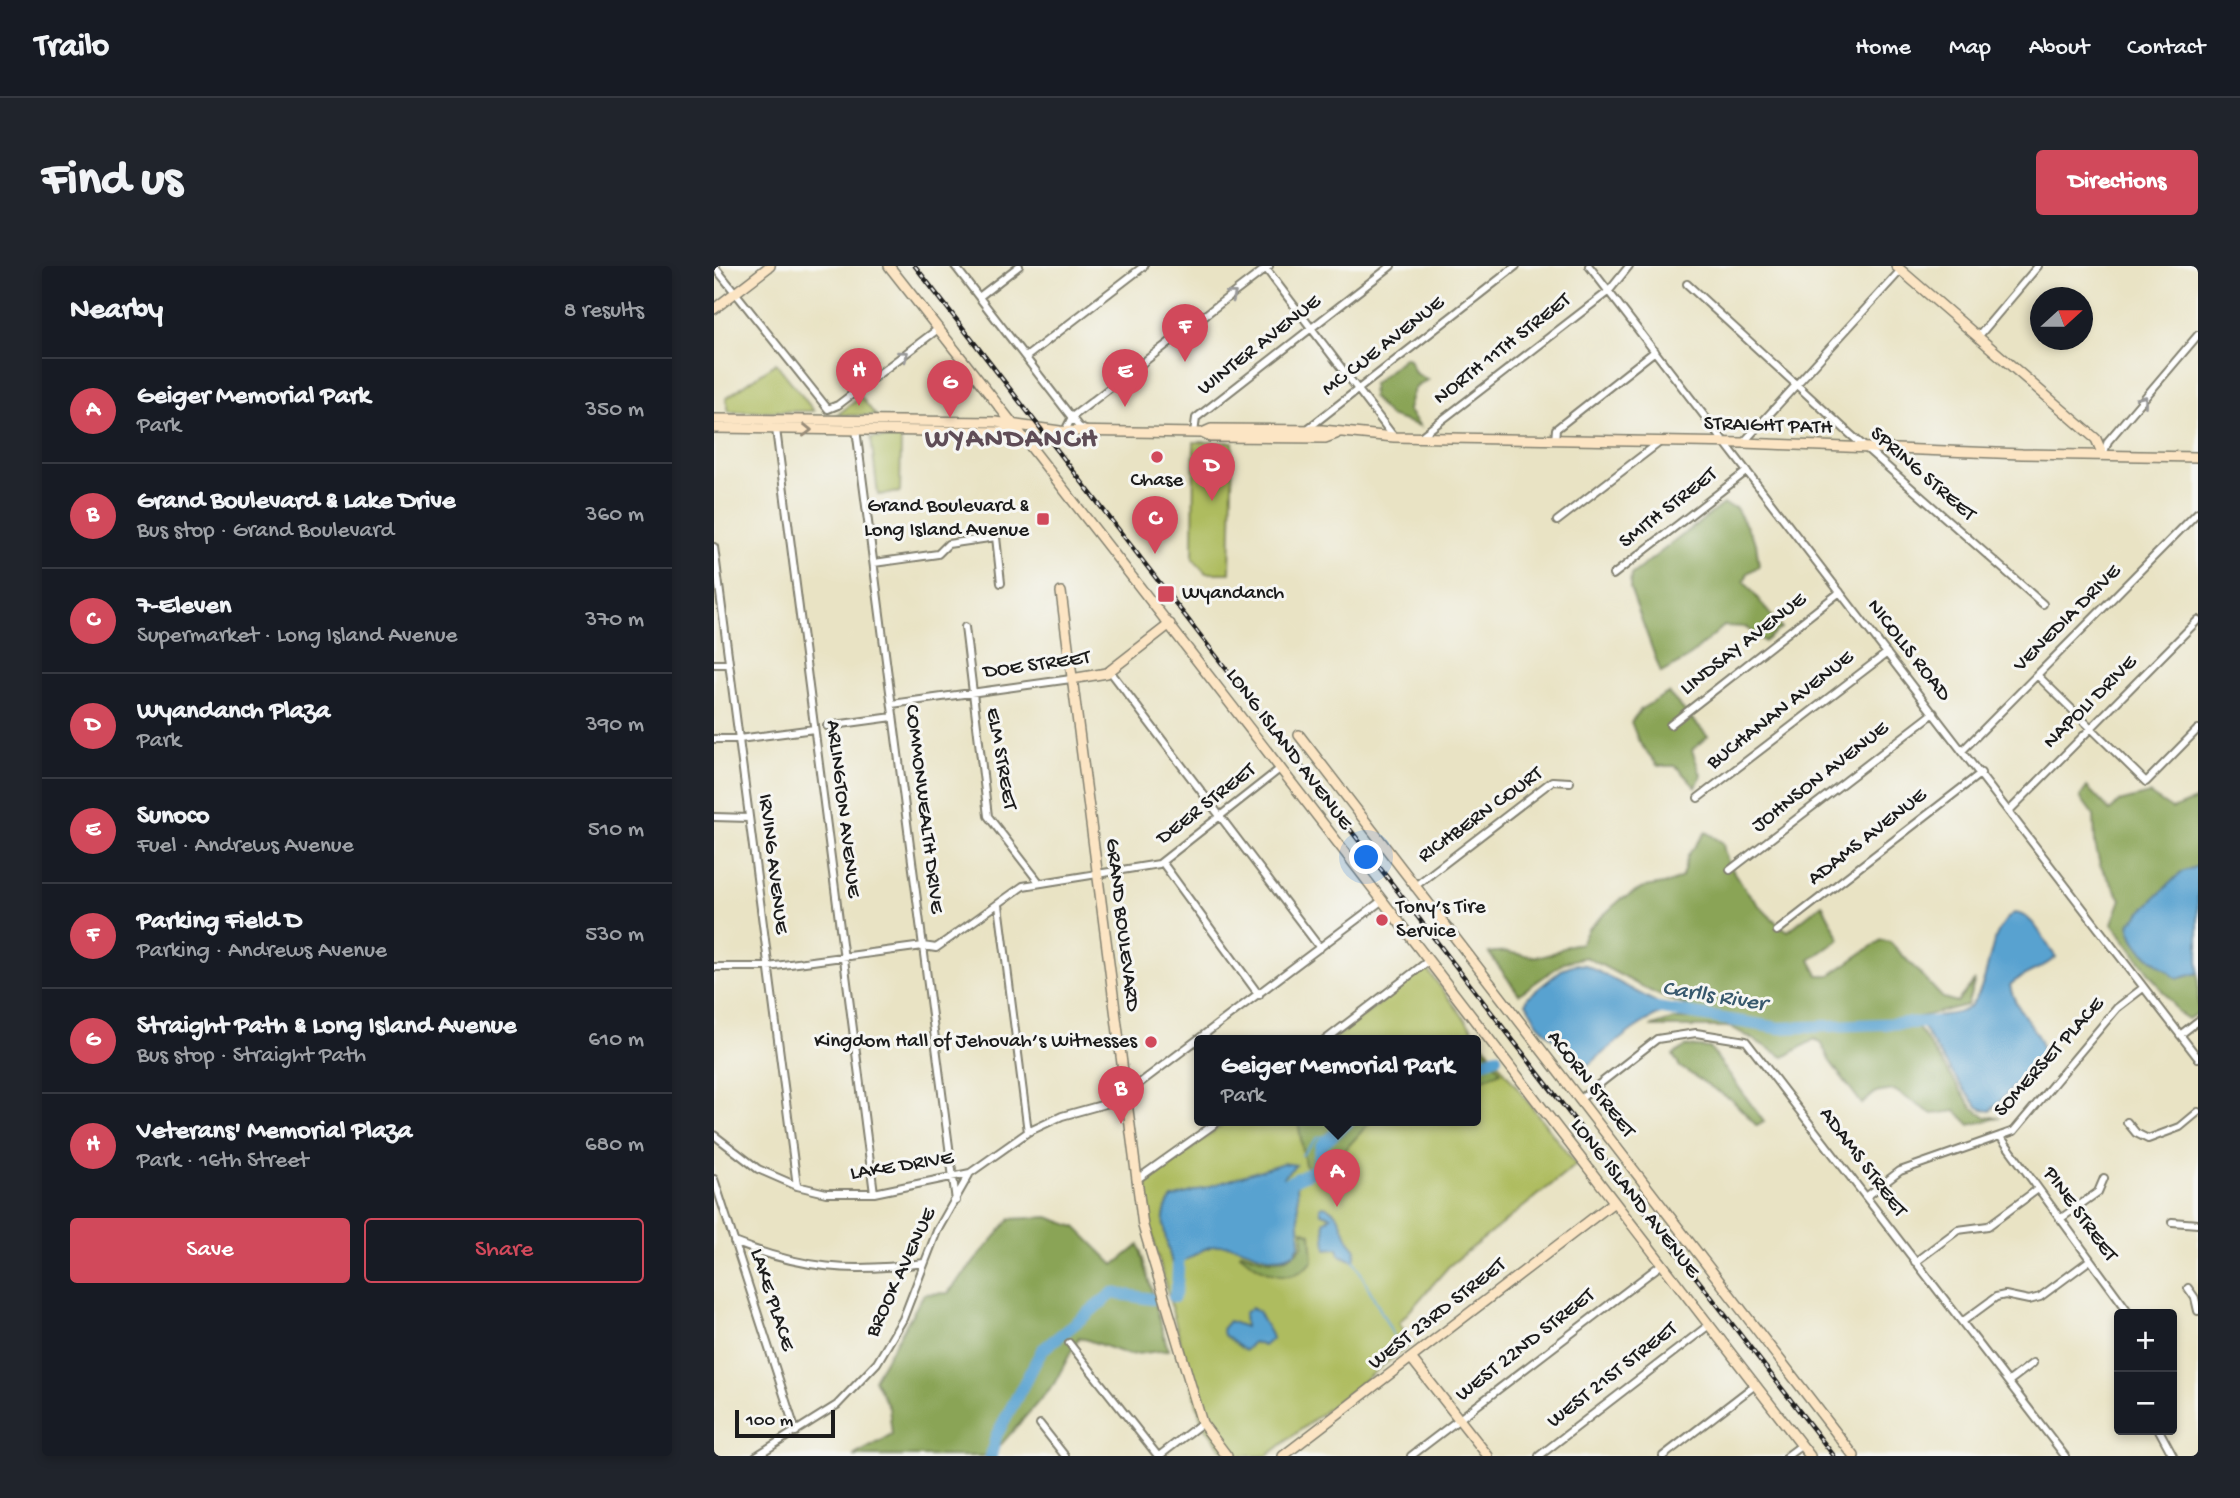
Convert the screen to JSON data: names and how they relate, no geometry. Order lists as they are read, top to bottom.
{
  "streets": {
    "street": [
      "WINTER AVENUE",
      "MC CUE AVENUE",
      "NORTH 11TH STREET",
      "STRAIGHT PATH",
      "SPRING STREET",
      "SMITH STREET",
      "VENEDIA DRIVE",
      "LINDSAY AVENUE",
      "NICOLLS ROAD",
      "DOE STREET",
      "NAPOLI DRIVE",
      "BUCHANAN AVENUE",
      "LONG ISLAND AVENUE",
      "ELM STREET",
      "JOHNSON AVENUE",
      "DEER STREET",
      "ARLINGTON AVENUE",
      "COMMONWEALTH DRIVE",
      "RICHBERN COURT",
      "ADAMS AVENUE",
      "IRVING AVENUE",
      "GRAND BOULEVARD",
      "SOMERSET PLACE",
      "ACORN STREET",
      "ADAMS STREET",
      "LAKE DRIVE",
      "PINE STREET",
      "BROOK AVENUE",
      "LAKE PLACE",
      "WEST 23RD STREET",
      "WEST 22ND STREET",
      "WEST 21ST STREET"
    ]
  },
  "crossings": [
    ["WINTER AVENUE", "STRAIGHT PATH"],
    ["MC CUE AVENUE", "STRAIGHT PATH"],
    ["NORTH 11TH STREET", "STRAIGHT PATH"],
    ["NORTH 11TH STREET", "NICOLLS ROAD"],
    ["STRAIGHT PATH", "SPRING STREET"],
    ["STRAIGHT PATH", "NICOLLS ROAD"],
    ["STRAIGHT PATH", "LONG ISLAND AVENUE"],
    ["STRAIGHT PATH", "ARLINGTON AVENUE"],
    ["STRAIGHT PATH", "COMMONWEALTH DRIVE"],
    ["SMITH STREET", "NICOLLS ROAD"],
    ["VENEDIA DRIVE", "NICOLLS ROAD"],
    ["LINDSAY AVENUE", "NICOLLS ROAD"],
    ["NICOLLS ROAD", "NAPOLI DRIVE"],
    ["NICOLLS ROAD", "BUCHANAN AVENUE"],
    ["NICOLLS ROAD", "JOHNSON AVENUE"],
    ["NICOLLS ROAD", "ADAMS AVENUE"],
    ["NICOLLS ROAD", "SOMERSET PLACE"],
    ["DOE STREET", "LONG ISLAND AVENUE"],
    ["DOE STREET", "ELM STREET"],
    ["DOE STREET", "COMMONWEALTH DRIVE"],
    ["DOE STREET", "GRAND BOULEVARD"],
    ["LONG ISLAND AVENUE", "DEER STREET"],
    ["LONG ISLAND AVENUE", "LAKE DRIVE"],
    ["LONG ISLAND AVENUE", "WEST 23RD STREET"],
    ["LONG ISLAND AVENUE", "WEST 22ND STREET"],
    ["LONG ISLAND AVENUE", "WEST 21ST STREET"],
    ["ELM STREET", "DEER STREET"],
    ["DEER STREET", "ARLINGTON AVENUE"],
    ["DEER STREET", "COMMONWEALTH DRIVE"],
    ["DEER STREET", "IRVING AVENUE"],
    ["DEER STREET", "GRAND BOULEVARD"],
    ["ARLINGTON AVENUE", "LAKE DRIVE"],
    ["COMMONWEALTH DRIVE", "LAKE DRIVE"],
    ["COMMONWEALTH DRIVE", "BROOK AVENUE"],
    ["RICHBERN COURT", "ACORN STREET"],
    ["IRVING AVENUE", "LAKE DRIVE"],
    ["GRAND BOULEVARD", "LAKE DRIVE"],
    ["SOMERSET PLACE", "ADAMS STREET"],
    ["SOMERSET PLACE", "PINE STREET"],
    ["ACORN STREET", "ADAMS STREET"],
    ["LAKE DRIVE", "BROOK AVENUE"],
    ["BROOK AVENUE", "LAKE PLACE"]
  ],
  "districts": ["WYANDANCH"],
  "water": ["Carlls River"],
  "places": {
    "other": ["Chase", "Tony’s Tire Service", "Kingdom Hall of Jehovah’s Witnesses"],
    "transit": ["Grand Boulevard & Long Island Avenue", "Wyandanch"]
  },
  "scale_bar": "100 m",
  "north": "right",
  "page": {
    "header": "Trailo",
    "nav": [
      "Home",
      "Map",
      "About",
      "Contact"
    ],
    "buttons": [
      "Directions",
      ["Save", "Share"]
    ],
    "title": "Find us",
    "heading": ["Nearby", "8 results"],
    "pins": [
      "F",
      "H",
      "E",
      "G",
      "D",
      "C",
      "B",
      "A"
    ],
    "list": [
      {
        "mark": "A",
        "name": "Geiger Memorial Park",
        "note": "Park",
        "value": "350 m"
      },
      {
        "mark": "B",
        "name": "Grand Boulevard & Lake Drive",
        "note": "Bus stop · Grand Boulevard",
        "value": "360 m"
      },
      {
        "mark": "C",
        "name": "7-Eleven",
        "note": "Supermarket · Long Island Avenue",
        "value": "370 m"
      },
      {
        "mark": "D",
        "name": "Wyandanch Plaza",
        "note": "Park",
        "value": "390 m"
      },
      {
        "mark": "E",
        "name": "Sunoco",
        "note": "Fuel · Andrews Avenue",
        "value": "510 m"
      },
      {
        "mark": "F",
        "name": "Parking Field D",
        "note": "Parking · Andrews Avenue",
        "value": "530 m"
      },
      {
        "mark": "G",
        "name": "Straight Path & Long Island Avenue",
        "note": "Bus stop · Straight Path",
        "value": "610 m"
      },
      {
        "mark": "H",
        "name": "Veterans' Memorial Plaza",
        "note": "Park · 16th Street",
        "value": "680 m"
      }
    ],
    "popup": ["Geiger Memorial Park", "Park"],
    "map_buttons": ["+", "−"],
    "scale": "100 m"
  }
}
